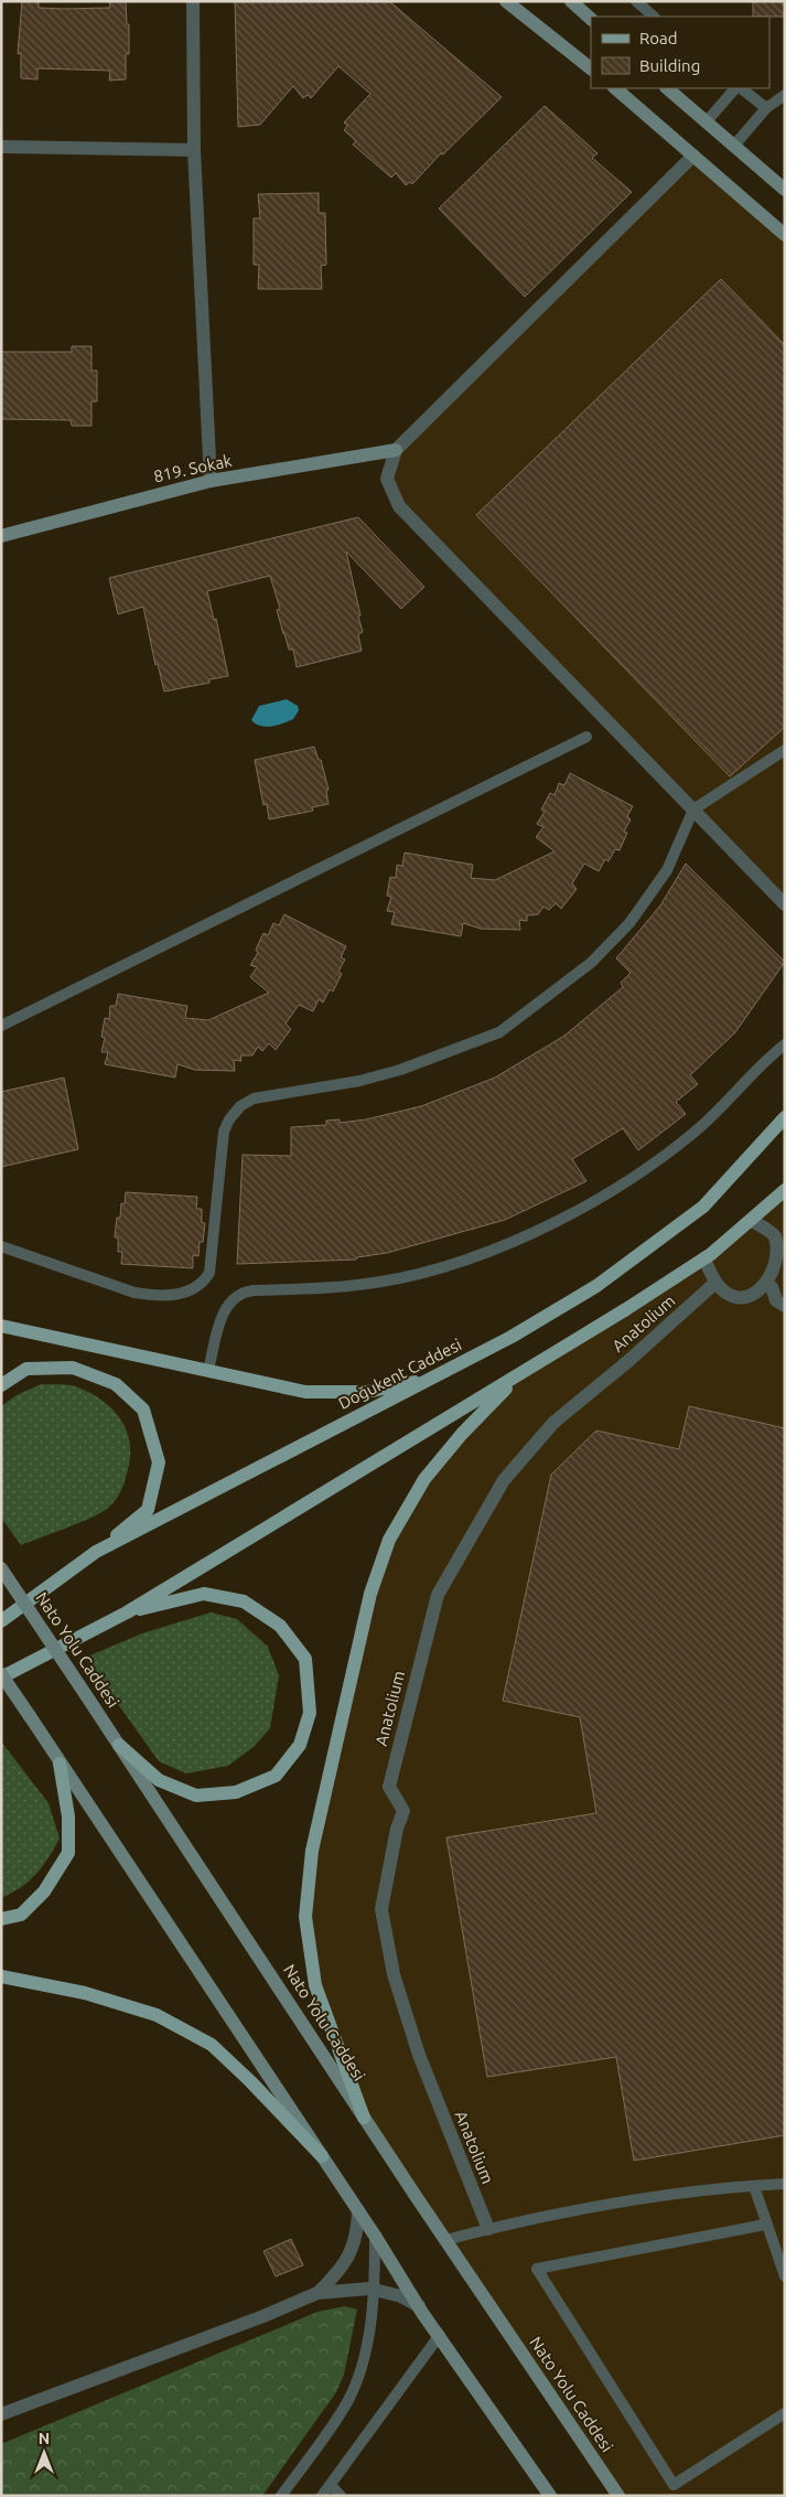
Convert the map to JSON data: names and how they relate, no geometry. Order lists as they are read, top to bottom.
{
  "streets": {
    "main road": ["819. Sokak", "Doğukent Caddesi", "Nato Yolu Caddesi"],
    "street": ["Anatolium"]
  },
  "legend": ["Road", "Building"],
  "north": "top"
}
